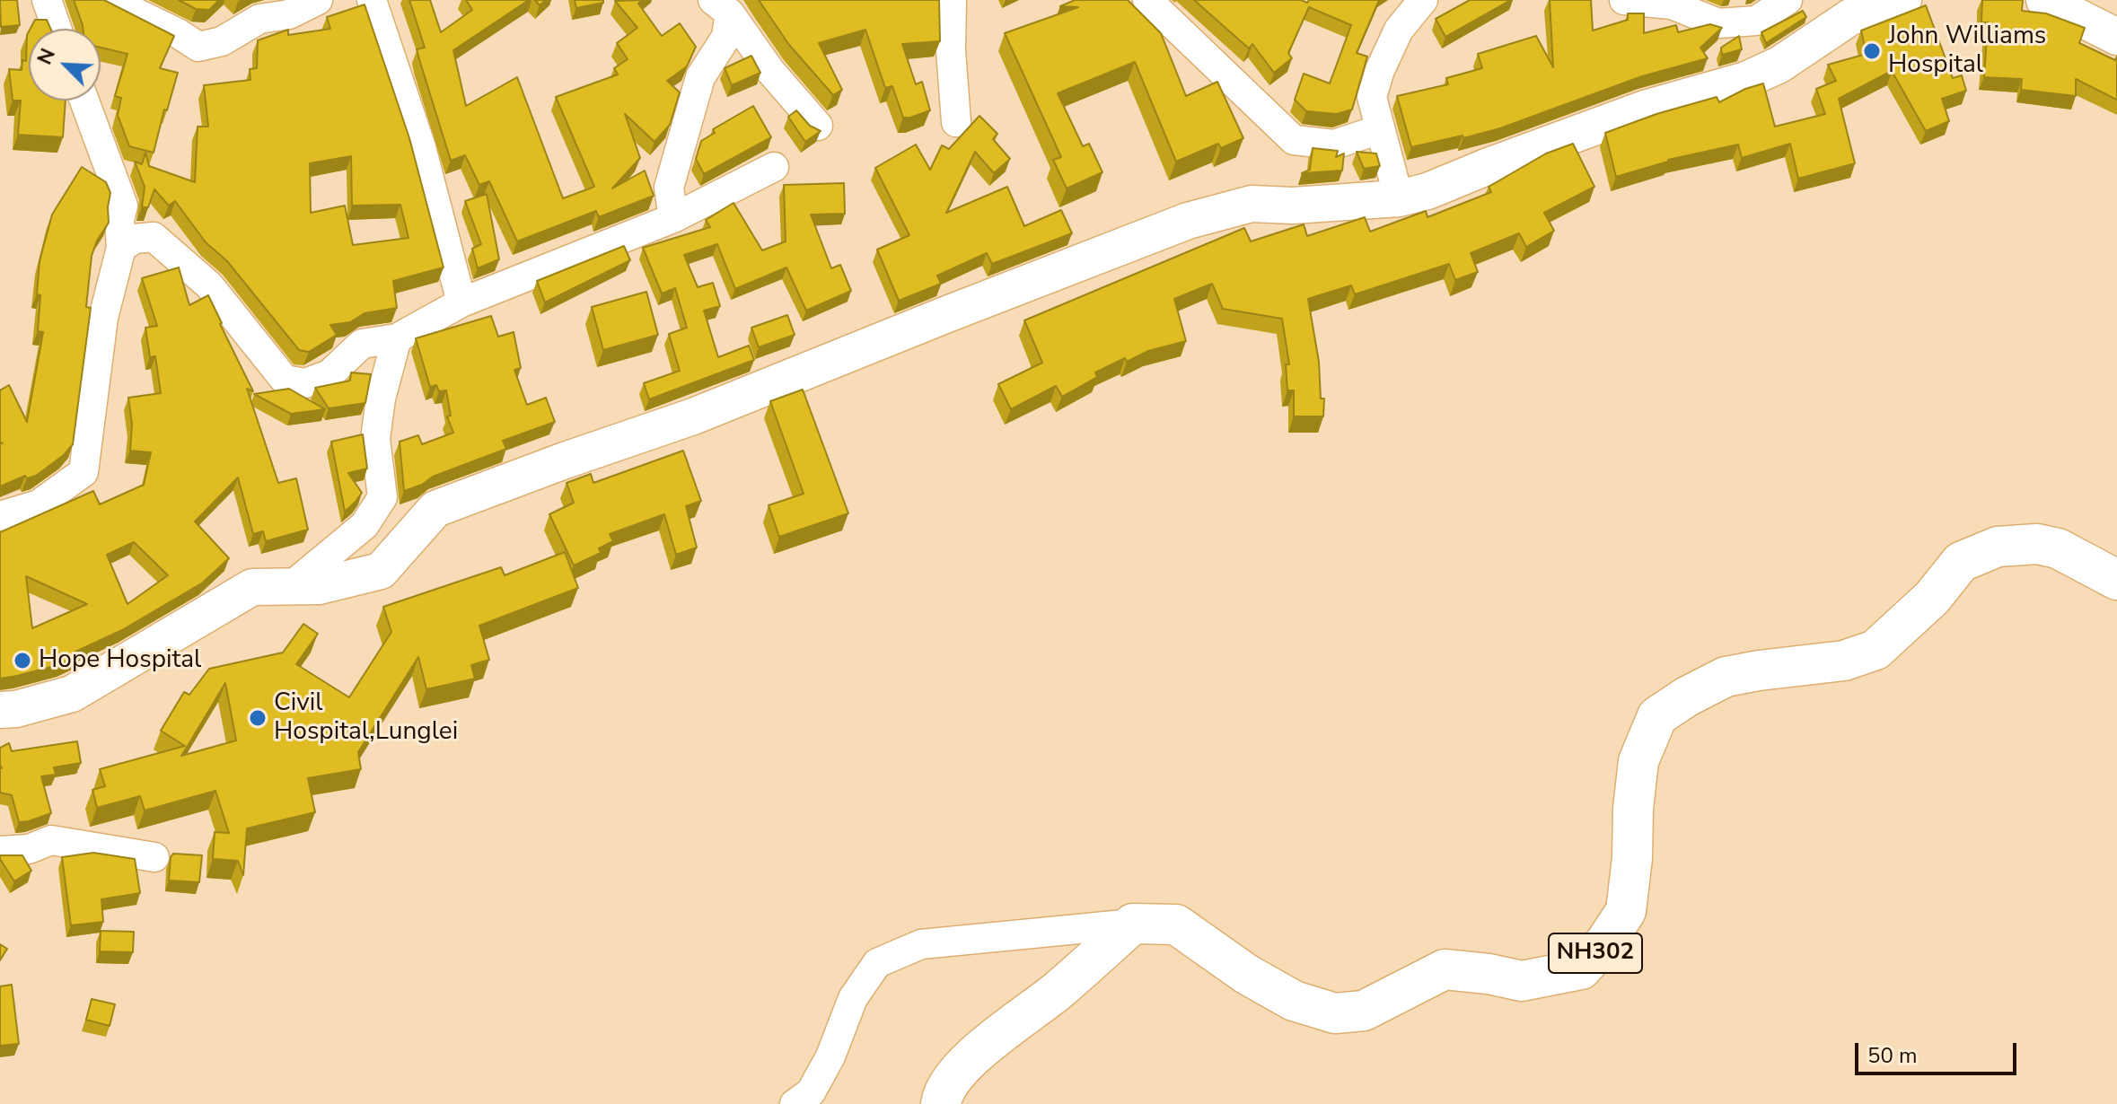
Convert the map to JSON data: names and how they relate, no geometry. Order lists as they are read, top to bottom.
{
  "streets": {
    "highway": ["NH302"]
  },
  "places": ["John Williams Hospital", "Hope Hospital", "Civil Hospital,Lunglei"],
  "scale_bar": "50 m",
  "north": "top left"
}
